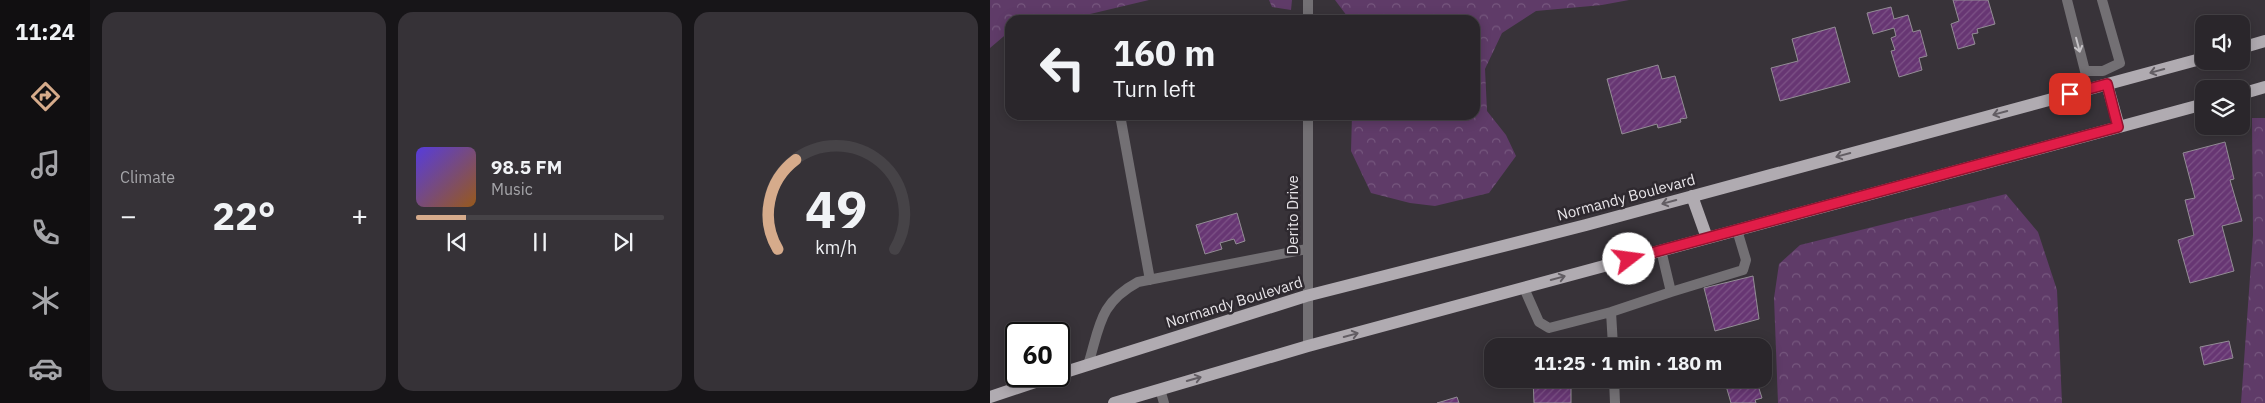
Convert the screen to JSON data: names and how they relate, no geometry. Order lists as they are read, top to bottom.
{
  "streets": {
    "main road": ["Normandy Boulevard"],
    "street": ["Derito Drive"]
  },
  "crossings": [
    ["Normandy Boulevard", "Derito Drive"]
  ],
  "page": {
    "tabs": "11:24",
    "tile": "Climate",
    "turn": ["160 m", "Turn left"],
    "song": ["98.5 FM", "Music"],
    "heat": ["−", "22°", "+"],
    "limit": "60",
    "trip": "11:25 · 1 min · 180 m",
    "gauge": ["49", "km/h"]
  }
}
